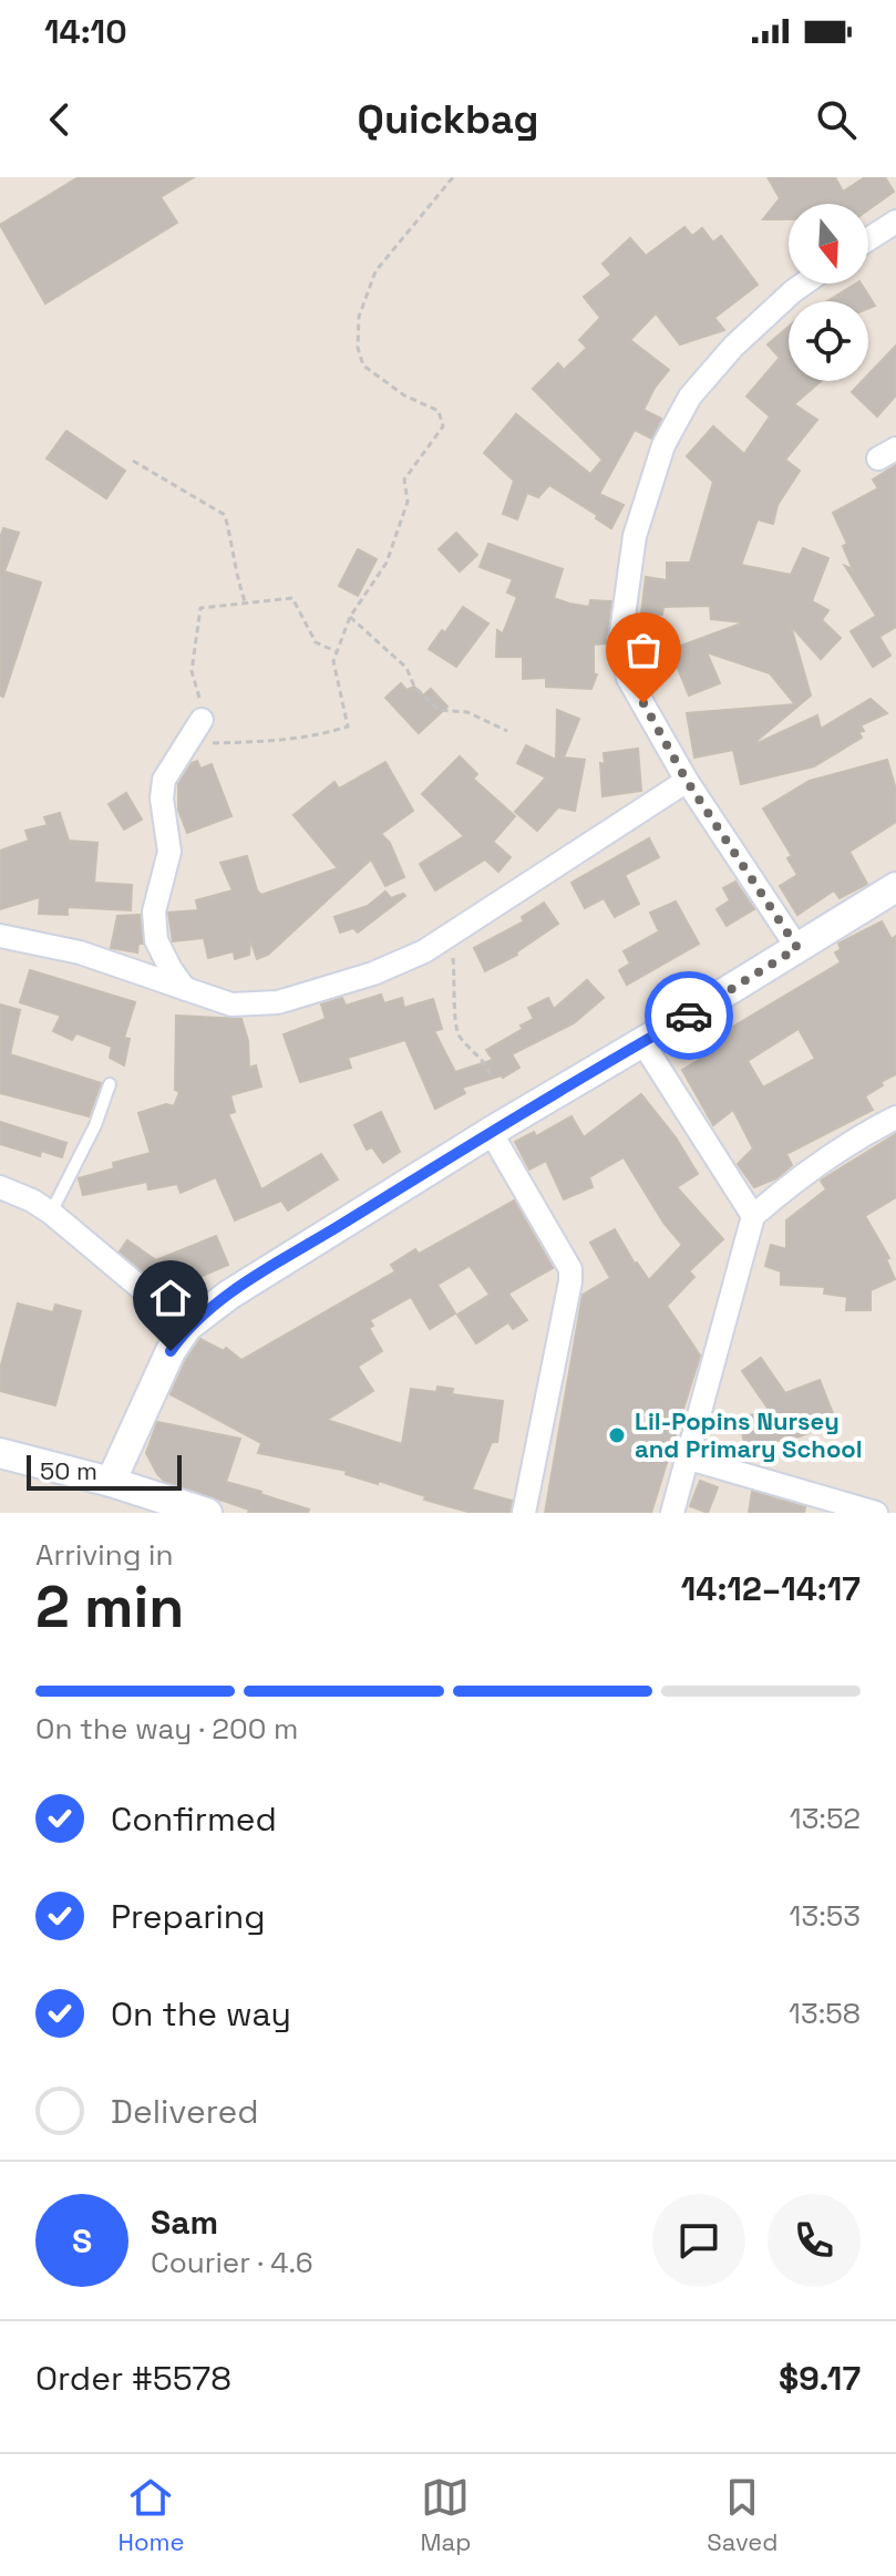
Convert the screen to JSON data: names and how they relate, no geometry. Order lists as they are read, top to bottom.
{
  "places": ["Lil-Popins Nursey and Primary School"],
  "scale_bar": "50 m",
  "north": "bottom",
  "page": {
    "status": "14:10",
    "header": "Quickbag",
    "scale": "50 m",
    "heading": ["2 min", "Arriving in", "14:12–14:17"],
    "panel": [
      "Sam",
      "Courier · 4.6",
      "Order #5578",
      "$9.17"
    ],
    "bar": "On the way · 200 m",
    "list": [
      ["Confirmed", "13:52"],
      ["Preparing", "13:53"],
      ["On the way", "13:58"],
      "Delivered"
    ],
    "round": "S",
    "tabs": ["Home", "Map", "Saved"]
  }
}
